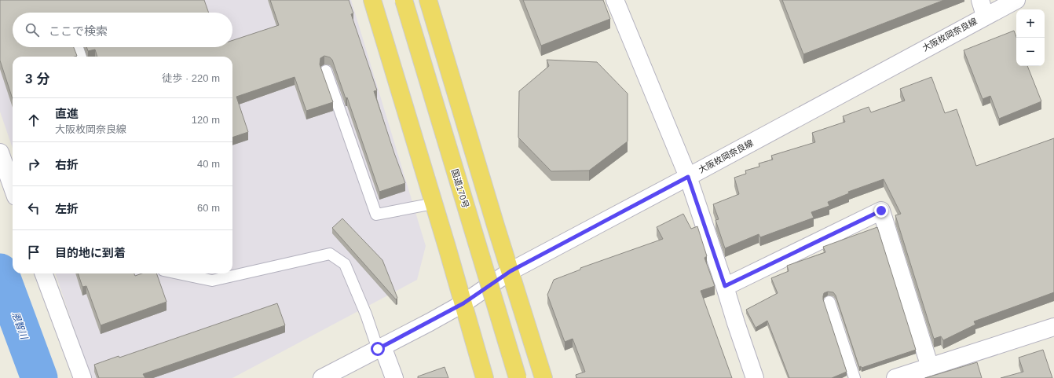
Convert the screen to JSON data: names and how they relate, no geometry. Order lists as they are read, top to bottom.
{
  "streets": {
    "highway": ["国道170号"],
    "street": ["大阪枚岡奈良線"]
  },
  "water": ["恩智川"],
  "page": {
    "map_buttons": ["+", "−"],
    "search": "ここで検索",
    "heading": ["3 分", "徒歩 · 220 m"],
    "list": [
      ["直進", "大阪枚岡奈良線", "120 m"],
      ["右折", "40 m"],
      ["左折", "60 m"],
      "目的地に到着"
    ]
  }
}
